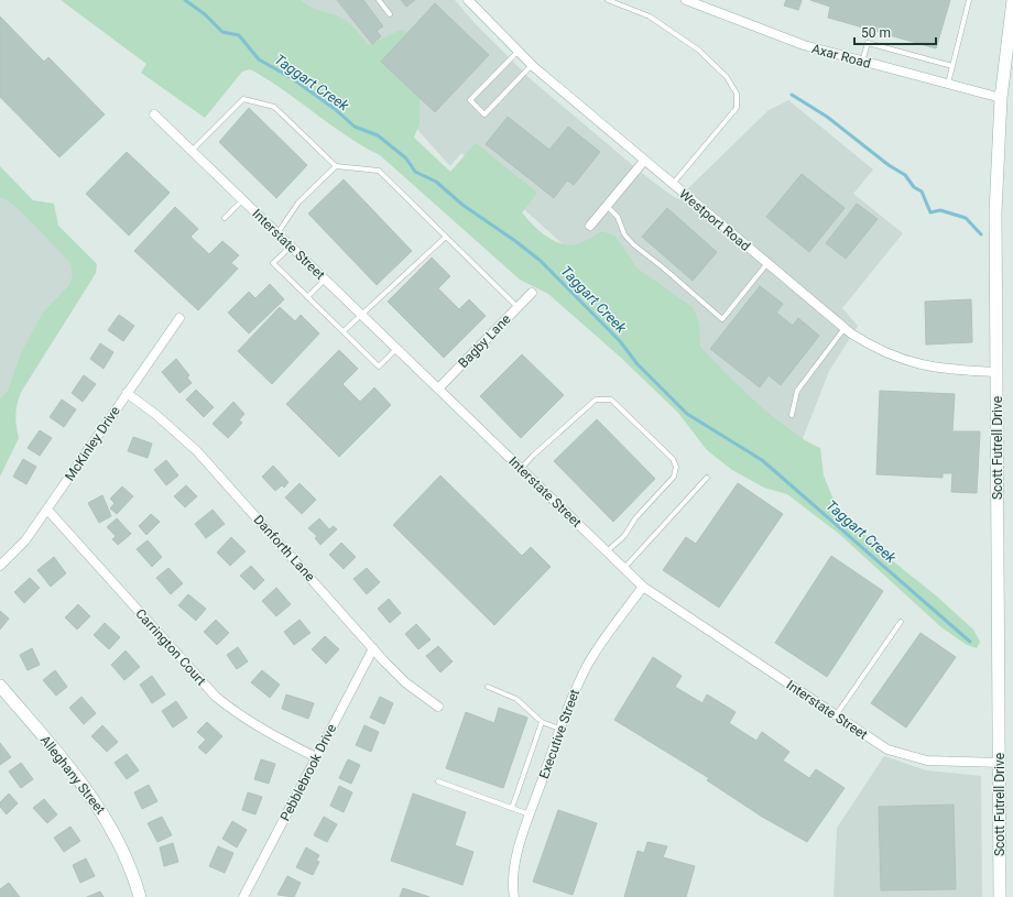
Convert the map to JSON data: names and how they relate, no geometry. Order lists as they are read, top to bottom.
{
  "streets": {
    "street": [
      "Axar Road",
      "Westport Road",
      "Interstate Street",
      "Bagby Lane",
      "McKinley Drive",
      "Scott Futrell Drive",
      "Danforth Lane",
      "Carrington Court",
      "Executive Street",
      "Pebblebrook Drive",
      "Alleghany Street"
    ]
  },
  "crossings": [
    ["Axar Road", "Scott Futrell Drive"],
    ["Westport Road", "Scott Futrell Drive"],
    ["Interstate Street", "Bagby Lane"],
    ["Interstate Street", "Scott Futrell Drive"],
    ["Interstate Street", "Executive Street"],
    ["McKinley Drive", "Danforth Lane"],
    ["McKinley Drive", "Carrington Court"],
    ["Danforth Lane", "Pebblebrook Drive"],
    ["Carrington Court", "Pebblebrook Drive"]
  ],
  "water": ["Taggart Creek"],
  "scale_bar": "50 m"
}
